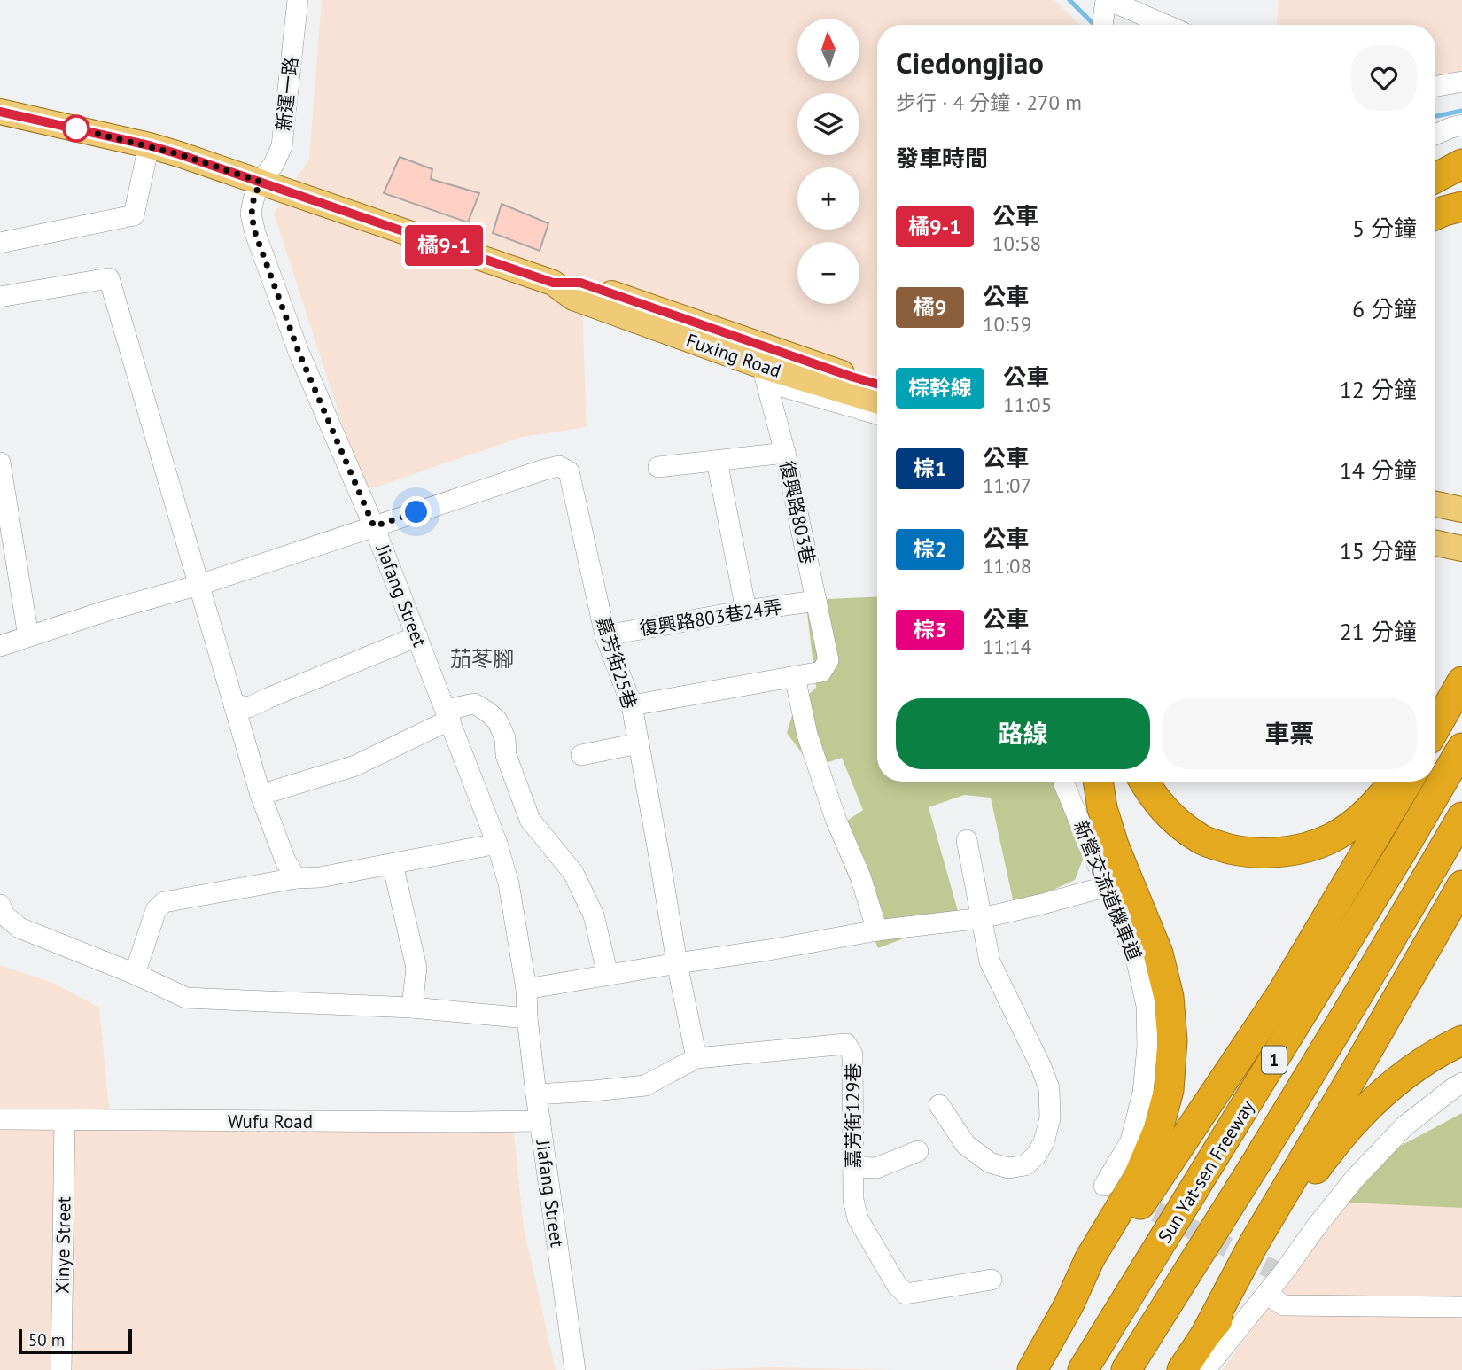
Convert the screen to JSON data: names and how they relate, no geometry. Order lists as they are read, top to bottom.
{
  "streets": {
    "highway": ["1", "Sun Yat-sen Freeway"],
    "main road": ["Fuxing Road"],
    "street": [
      "新運一路",
      "復興路803巷",
      "Jiafang Street",
      "復興路803巷24弄",
      "嘉芳街25巷",
      "新營交流道機車道",
      "嘉芳街129巷",
      "Wufu Road",
      "Xinye Street"
    ]
  },
  "crossings": [
    ["新運一路", "Fuxing Road"],
    ["新運一路", "Jiafang Street"],
    ["Fuxing Road", "復興路803巷"],
    ["Fuxing Road", "Jiafang Street"],
    ["復興路803巷", "復興路803巷24弄"],
    ["Jiafang Street", "嘉芳街25巷"],
    ["Jiafang Street", "嘉芳街129巷"],
    ["Jiafang Street", "Wufu Road"],
    ["復興路803巷24弄", "嘉芳街25巷"],
    ["嘉芳街25巷", "嘉芳街129巷"],
    ["Wufu Road", "Xinye Street"]
  ],
  "districts": ["茄苳腳"],
  "lines": ["bus line 橘9-1"],
  "scale_bar": "50 m",
  "north": "top",
  "page": {
    "on_map": "橘9-1",
    "map_buttons": ["+", "−"],
    "heading": [
      ["Ciedongjiao", "步行 · 4 分鐘 · 270 m"],
      "發車時間"
    ],
    "list": [
      {
        "mark": "橘9-1",
        "name": "公車",
        "note": "10:58",
        "value": "5 分鐘"
      },
      {
        "mark": "橘9",
        "name": "公車",
        "note": "10:59",
        "value": "6 分鐘"
      },
      {
        "mark": "棕幹線",
        "name": "公車",
        "note": "11:05",
        "value": "12 分鐘"
      },
      {
        "mark": "棕1",
        "name": "公車",
        "note": "11:07",
        "value": "14 分鐘"
      },
      {
        "mark": "棕2",
        "name": "公車",
        "note": "11:08",
        "value": "15 分鐘"
      },
      {
        "mark": "棕3",
        "name": "公車",
        "note": "11:14",
        "value": "21 分鐘"
      }
    ],
    "buttons": ["路線", "車票"],
    "scale": "50 m"
  }
}
